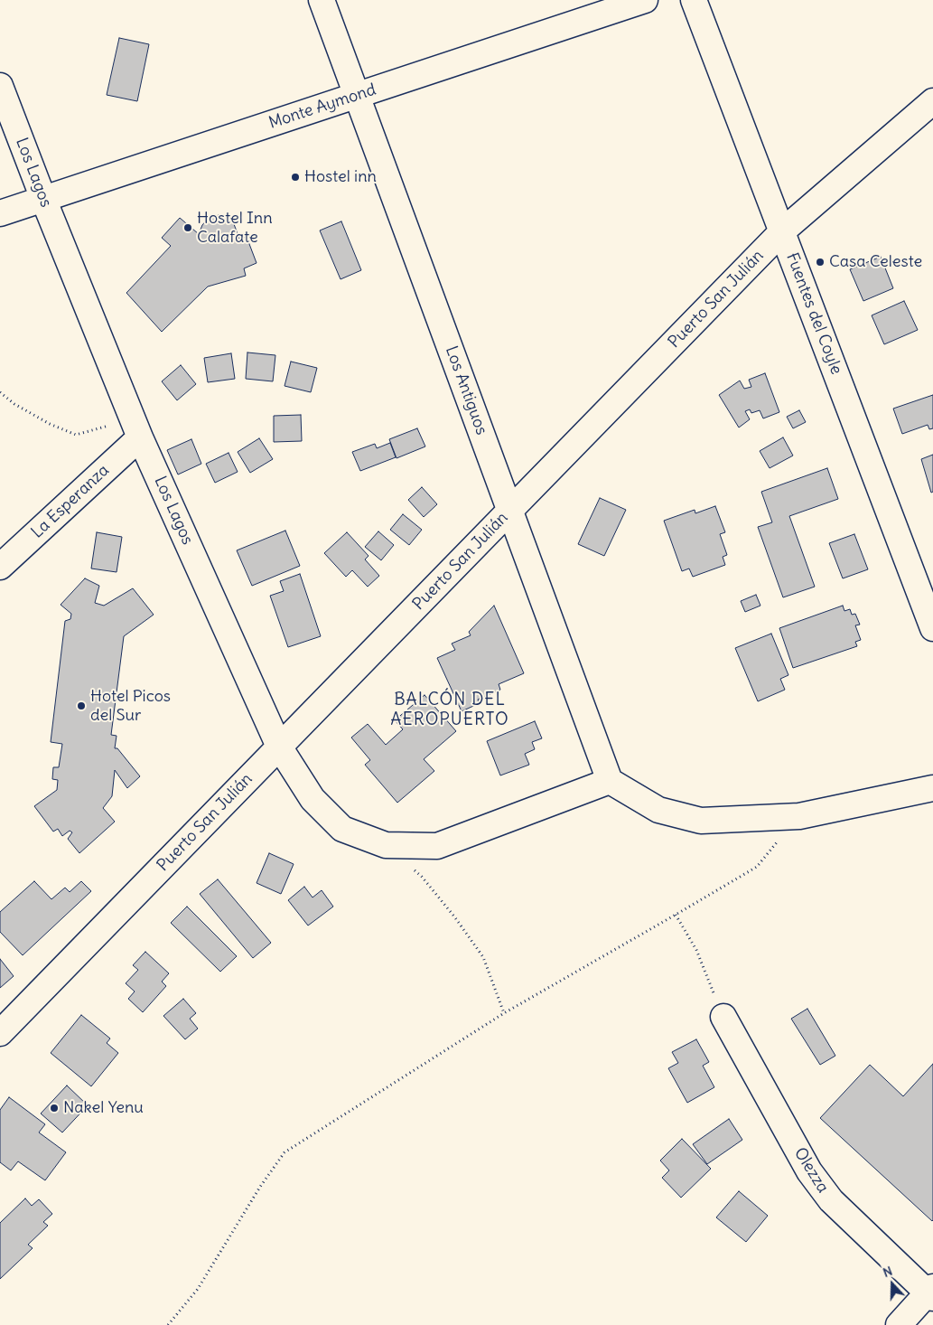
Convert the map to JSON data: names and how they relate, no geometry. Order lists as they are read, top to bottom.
{
  "streets": {
    "street": [
      "Monte Aymond",
      "Los Lagos",
      "Puerto San Julián",
      "Fuentes del Coyle",
      "Los Antiguos",
      "La Esperanza",
      "Olezza"
    ]
  },
  "crossings": [
    ["Monte Aymond", "Los Lagos"],
    ["Monte Aymond", "Los Antiguos"],
    ["Los Lagos", "Puerto San Julián"],
    ["Los Lagos", "Los Antiguos"],
    ["Los Lagos", "La Esperanza"],
    ["Puerto San Julián", "Fuentes del Coyle"],
    ["Puerto San Julián", "Los Antiguos"]
  ],
  "districts": ["BALCÓN DEL AEROPUERTO"],
  "places": [
    "Hostel inn",
    "Hostel Inn Calafate",
    "Casa Celeste",
    "Hotel Picos del Sur",
    "Nakel Yenu"
  ],
  "north": "top"
}
